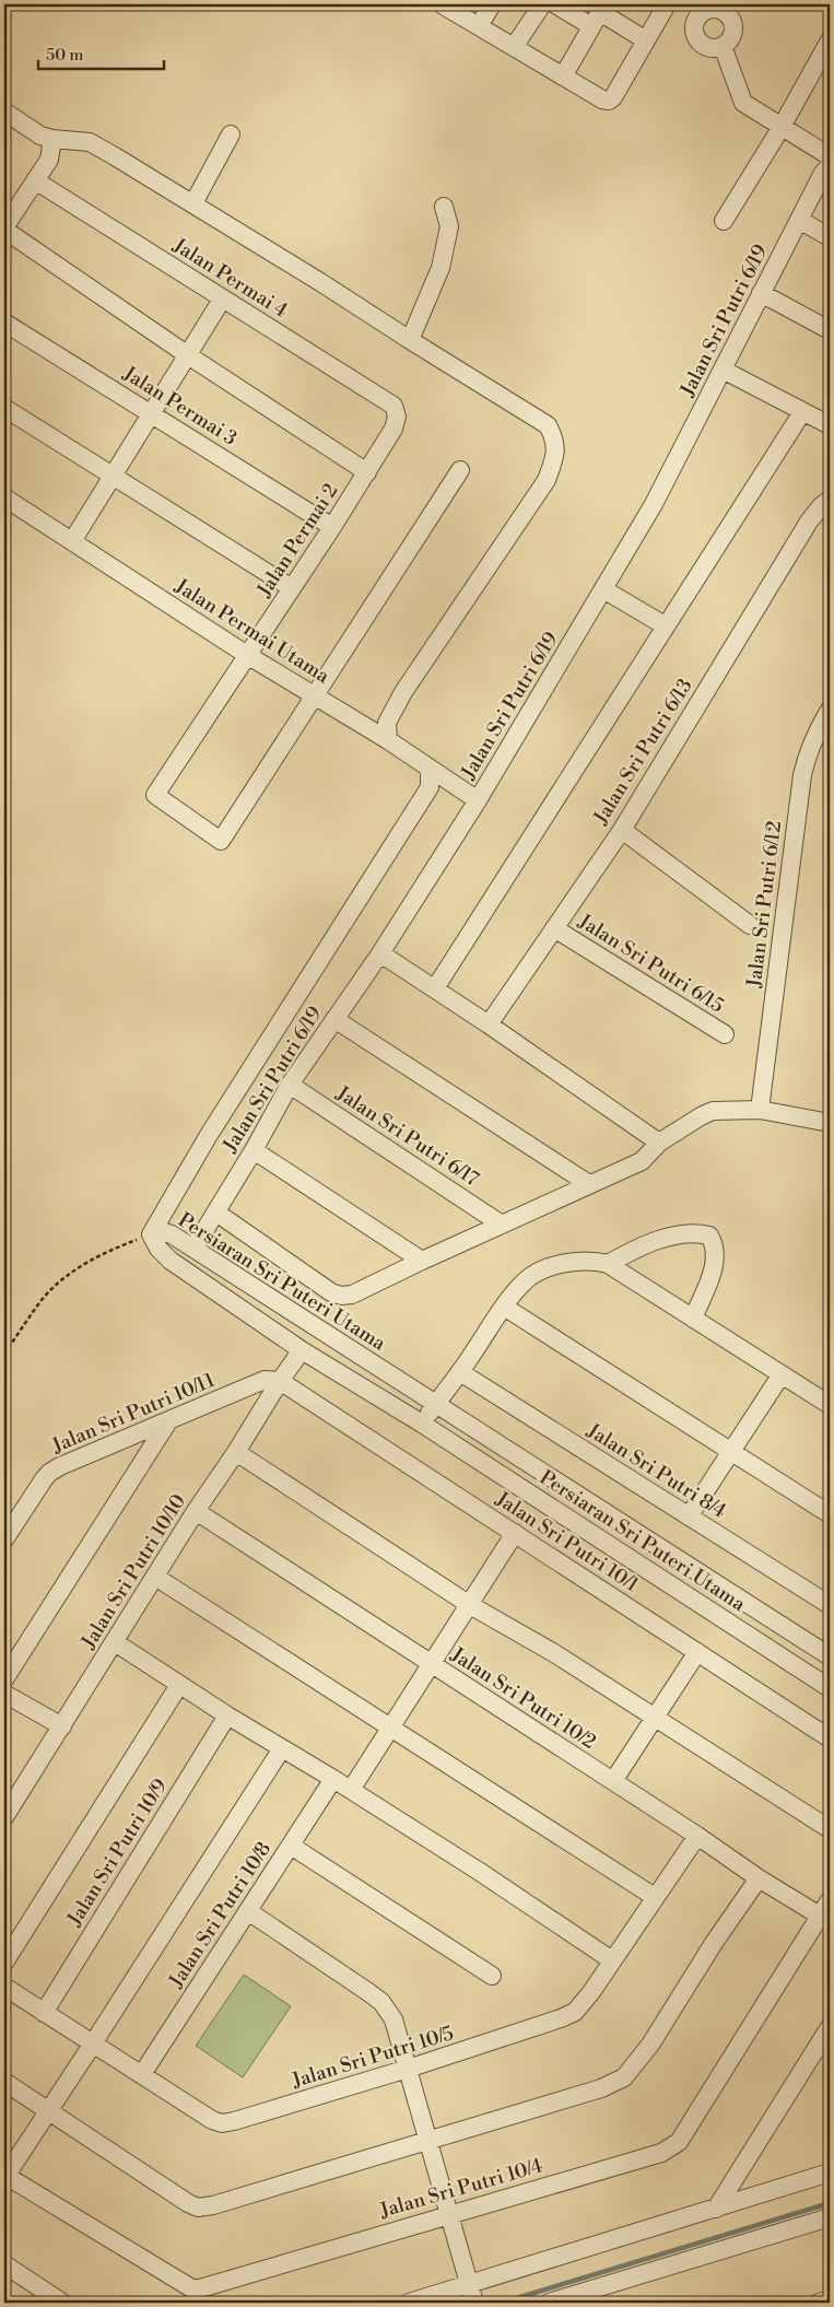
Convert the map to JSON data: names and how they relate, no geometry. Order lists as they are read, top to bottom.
{
  "streets": {
    "street": [
      "Jalan Permai 4",
      "Jalan Sri Putri 6/19",
      "Jalan Permai 3",
      "Jalan Permai 2",
      "Jalan Permai Utama",
      "Jalan Sri Putri 6/13",
      "Jalan Sri Putri 6/12",
      "Jalan Sri Putri 6/15",
      "Jalan Sri Putri 6/17",
      "Persiaran Sri Puteri Utama",
      "Jalan Sri Putri 10/11",
      "Jalan Sri Putri 8/4",
      "Jalan Sri Putri 10/1",
      "Jalan Sri Putri 10/10",
      "Jalan Sri Putri 10/2",
      "Jalan Sri Putri 10/9",
      "Jalan Sri Putri 10/8",
      "Jalan Sri Putri 10/5",
      "Jalan Sri Putri 10/4"
    ]
  },
  "crossings": [
    ["Jalan Permai 4", "Jalan Permai 2"],
    ["Jalan Sri Putri 6/19", "Jalan Permai Utama"],
    ["Jalan Sri Putri 6/19", "Jalan Sri Putri 6/17"],
    ["Jalan Sri Putri 6/19", "Persiaran Sri Puteri Utama"],
    ["Jalan Permai 3", "Jalan Permai 2"],
    ["Jalan Permai 2", "Jalan Permai Utama"],
    ["Jalan Sri Putri 6/13", "Jalan Sri Putri 6/15"],
    ["Persiaran Sri Puteri Utama", "Jalan Sri Putri 10/10"],
    ["Jalan Sri Putri 10/11", "Jalan Sri Putri 10/1"],
    ["Jalan Sri Putri 10/11", "Jalan Sri Putri 10/10"],
    ["Jalan Sri Putri 10/1", "Jalan Sri Putri 10/10"],
    ["Jalan Sri Putri 10/10", "Jalan Sri Putri 10/2"],
    ["Jalan Sri Putri 10/2", "Jalan Sri Putri 10/5"],
    ["Jalan Sri Putri 10/2", "Jalan Sri Putri 10/4"],
    ["Jalan Sri Putri 10/9", "Jalan Sri Putri 10/5"],
    ["Jalan Sri Putri 10/8", "Jalan Sri Putri 10/5"]
  ],
  "scale_bar": "50 m"
}
